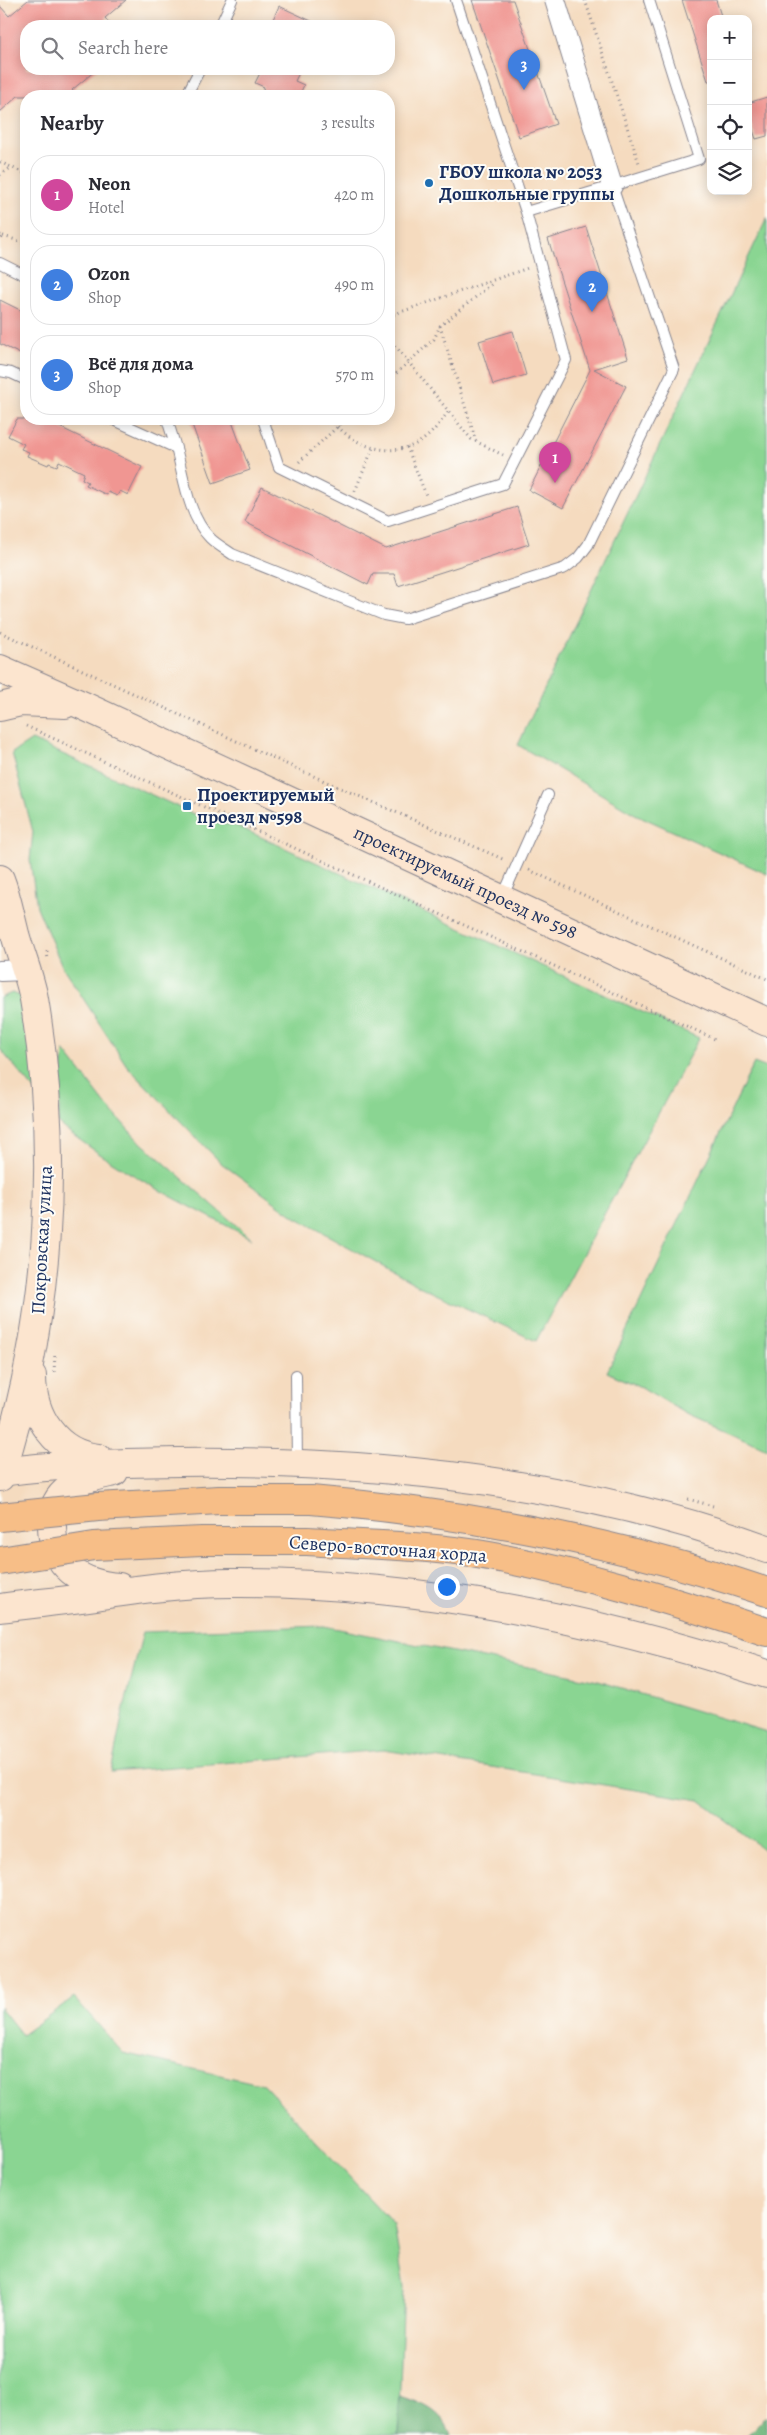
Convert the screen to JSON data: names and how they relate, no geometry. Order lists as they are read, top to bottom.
{
  "streets": {
    "highway": ["Северо-восточная хорда"],
    "main road": ["проектируемый проезд № 598", "Покровская улица"]
  },
  "places": {
    "other": ["ГБОУ школа № 2053 Дошкольные группы"],
    "transit": ["Проектируемый проезд №598"]
  },
  "page": {
    "map_buttons": ["+", "−"],
    "search": "Search here",
    "pins": ["3", "2", "1"],
    "heading": ["Nearby", "3 results"],
    "list": [
      {
        "mark": "1",
        "name": "Neon",
        "note": "Hotel",
        "value": "420 m"
      },
      {
        "mark": "2",
        "name": "Ozon",
        "note": "Shop",
        "value": "490 m"
      },
      {
        "mark": "3",
        "name": "Всё для дома",
        "note": "Shop",
        "value": "570 m"
      }
    ]
  }
}
